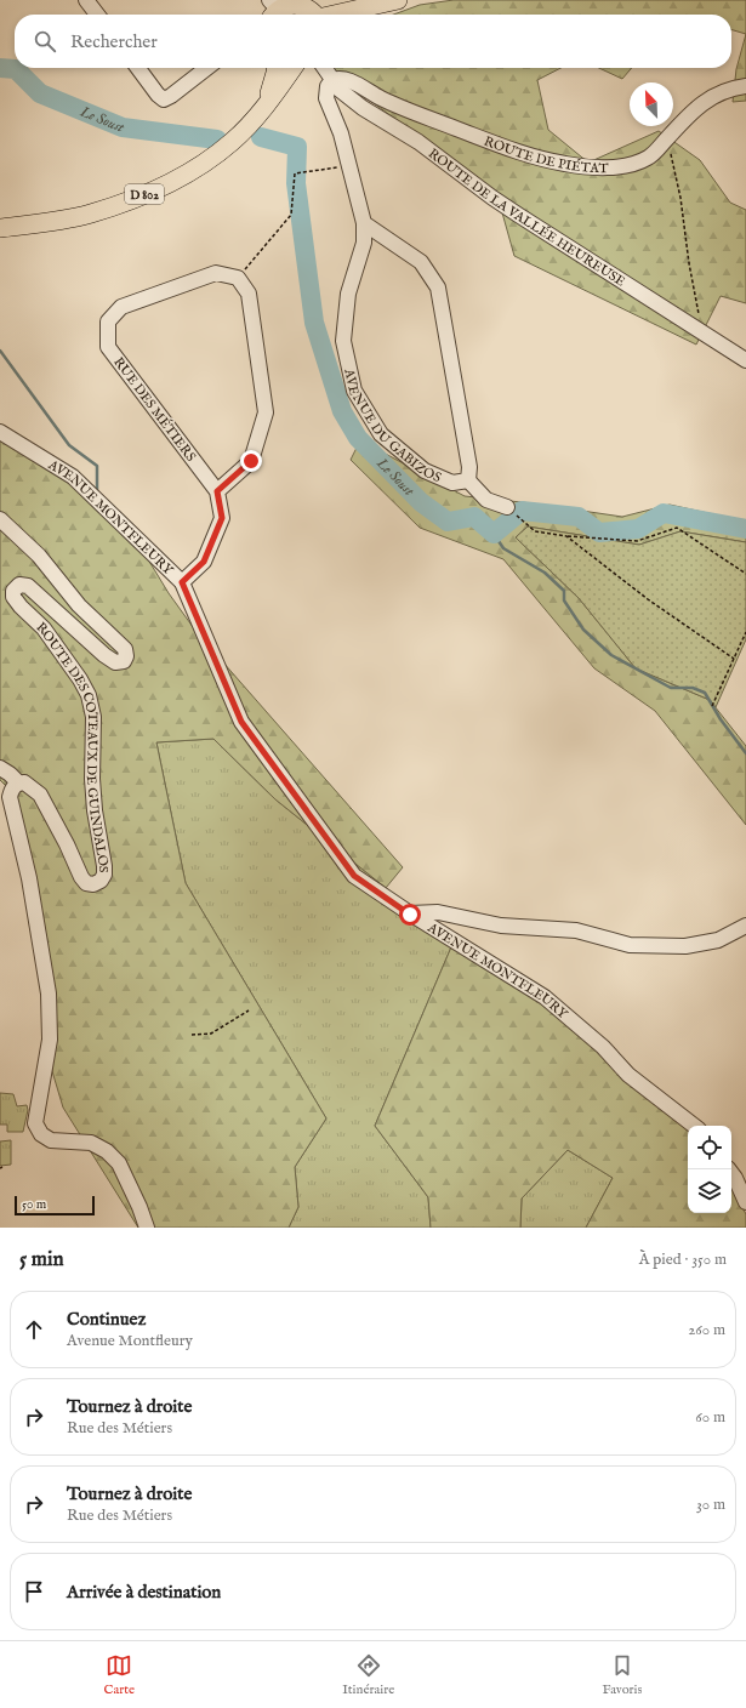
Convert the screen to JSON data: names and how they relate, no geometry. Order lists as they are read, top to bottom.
{
  "streets": {
    "main road": ["D 802"],
    "street": [
      "ROUTE DE PIÉTAT",
      "ROUTE DE LA VALLÉE HEUREUSE",
      "RUE DES MÉTIERS",
      "AVENUE DU GABIZOS",
      "AVENUE MONTFLEURY",
      "ROUTE DES COTEAUX DE GUINDALOS"
    ]
  },
  "crossings": [
    ["ROUTE DE PIÉTAT", "ROUTE DE LA VALLÉE HEUREUSE"],
    ["ROUTE DE PIÉTAT", "AVENUE DU GABIZOS"],
    ["ROUTE DE LA VALLÉE HEUREUSE", "AVENUE DU GABIZOS"],
    ["RUE DES MÉTIERS", "AVENUE MONTFLEURY"]
  ],
  "water": ["Le Soust"],
  "scale_bar": "50 m",
  "north": "top left",
  "page": {
    "search": "Rechercher",
    "scale": "50 m",
    "heading": ["5 min", "À pied · 350 m"],
    "list": [
      ["Continuez", "Avenue Montfleury", "260 m"],
      ["Tournez à droite", "Rue des Métiers", "60 m"],
      ["Tournez à droite", "Rue des Métiers", "30 m"],
      "Arrivée à destination"
    ],
    "nav": ["Carte", "Itinéraire", "Favoris"]
  }
}
